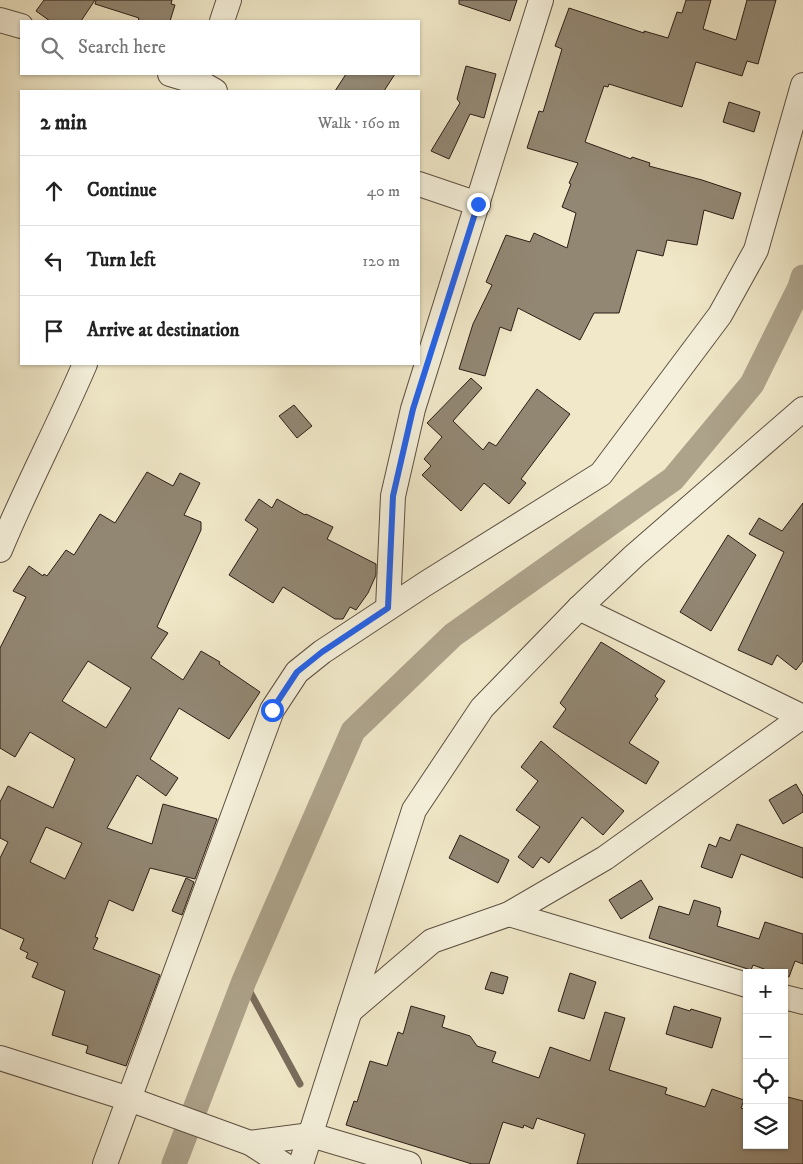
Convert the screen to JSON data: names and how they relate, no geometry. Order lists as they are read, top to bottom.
{
  "page": {
    "search": "Search here",
    "heading": ["2 min", "Walk · 160 m"],
    "list": [
      ["Continue", "40 m"],
      ["Turn left", "120 m"],
      "Arrive at destination"
    ],
    "map_buttons": ["+", "−"]
  }
}
